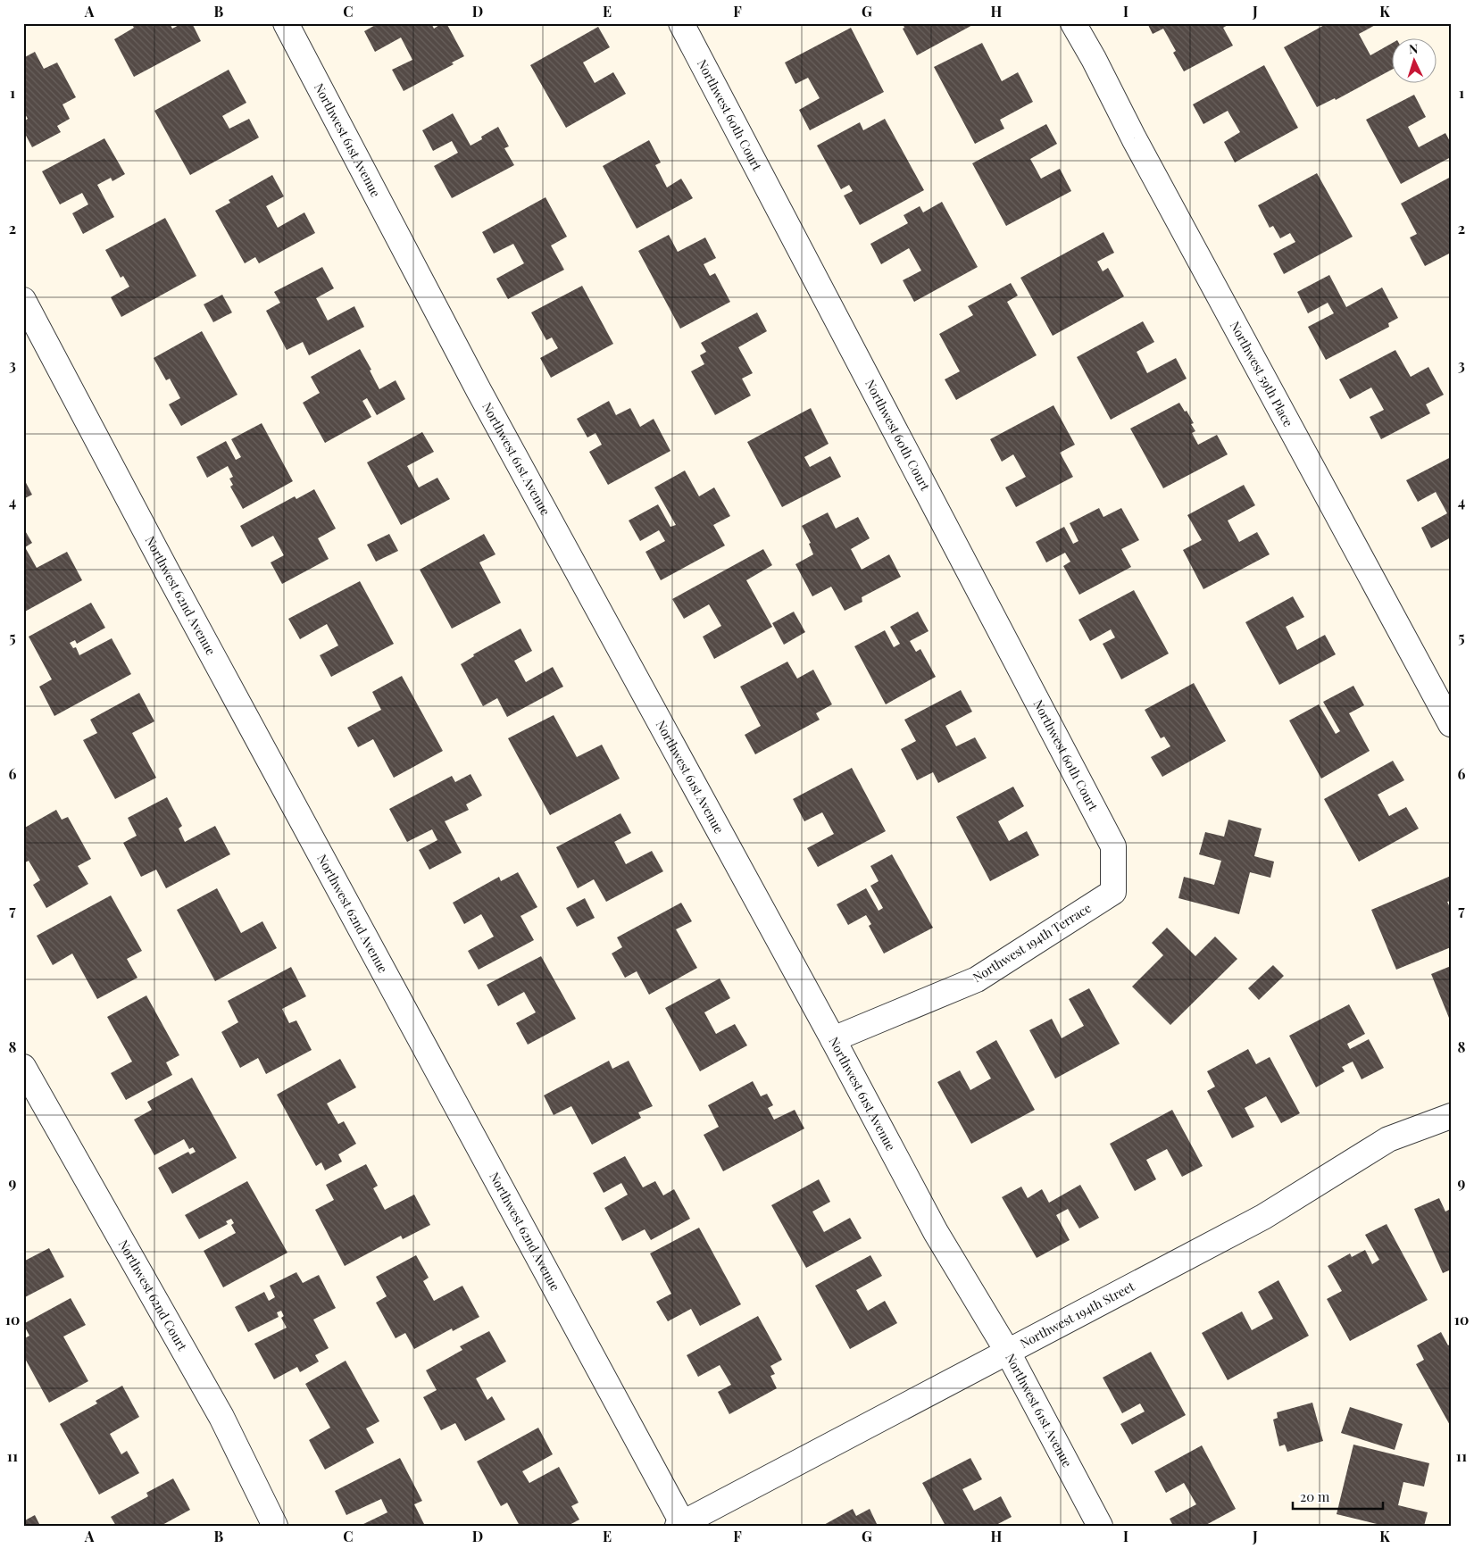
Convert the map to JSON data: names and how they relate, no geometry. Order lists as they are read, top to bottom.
{
  "streets": {
    "street": [
      "Northwest 60th Court",
      "Northwest 61st Avenue",
      "Northwest 59th Place",
      "Northwest 62nd Avenue",
      "Northwest 194th Terrace",
      "Northwest 62nd Court",
      "Northwest 194th Street"
    ]
  },
  "crossings": [
    ["Northwest 60th Court", "Northwest 194th Terrace"],
    ["Northwest 61st Avenue", "Northwest 194th Terrace"],
    ["Northwest 61st Avenue", "Northwest 194th Street"],
    ["Northwest 62nd Avenue", "Northwest 194th Street"]
  ],
  "scale_bar": "20 m",
  "north": "top",
  "grid": {
    "columns": [
      "A",
      "B",
      "C",
      "D",
      "E",
      "F",
      "G",
      "H",
      "I",
      "J",
      "K"
    ],
    "rows": [
      "1",
      "2",
      "3",
      "4",
      "5",
      "6",
      "7",
      "8",
      "9",
      "10",
      "11"
    ]
  }
}
